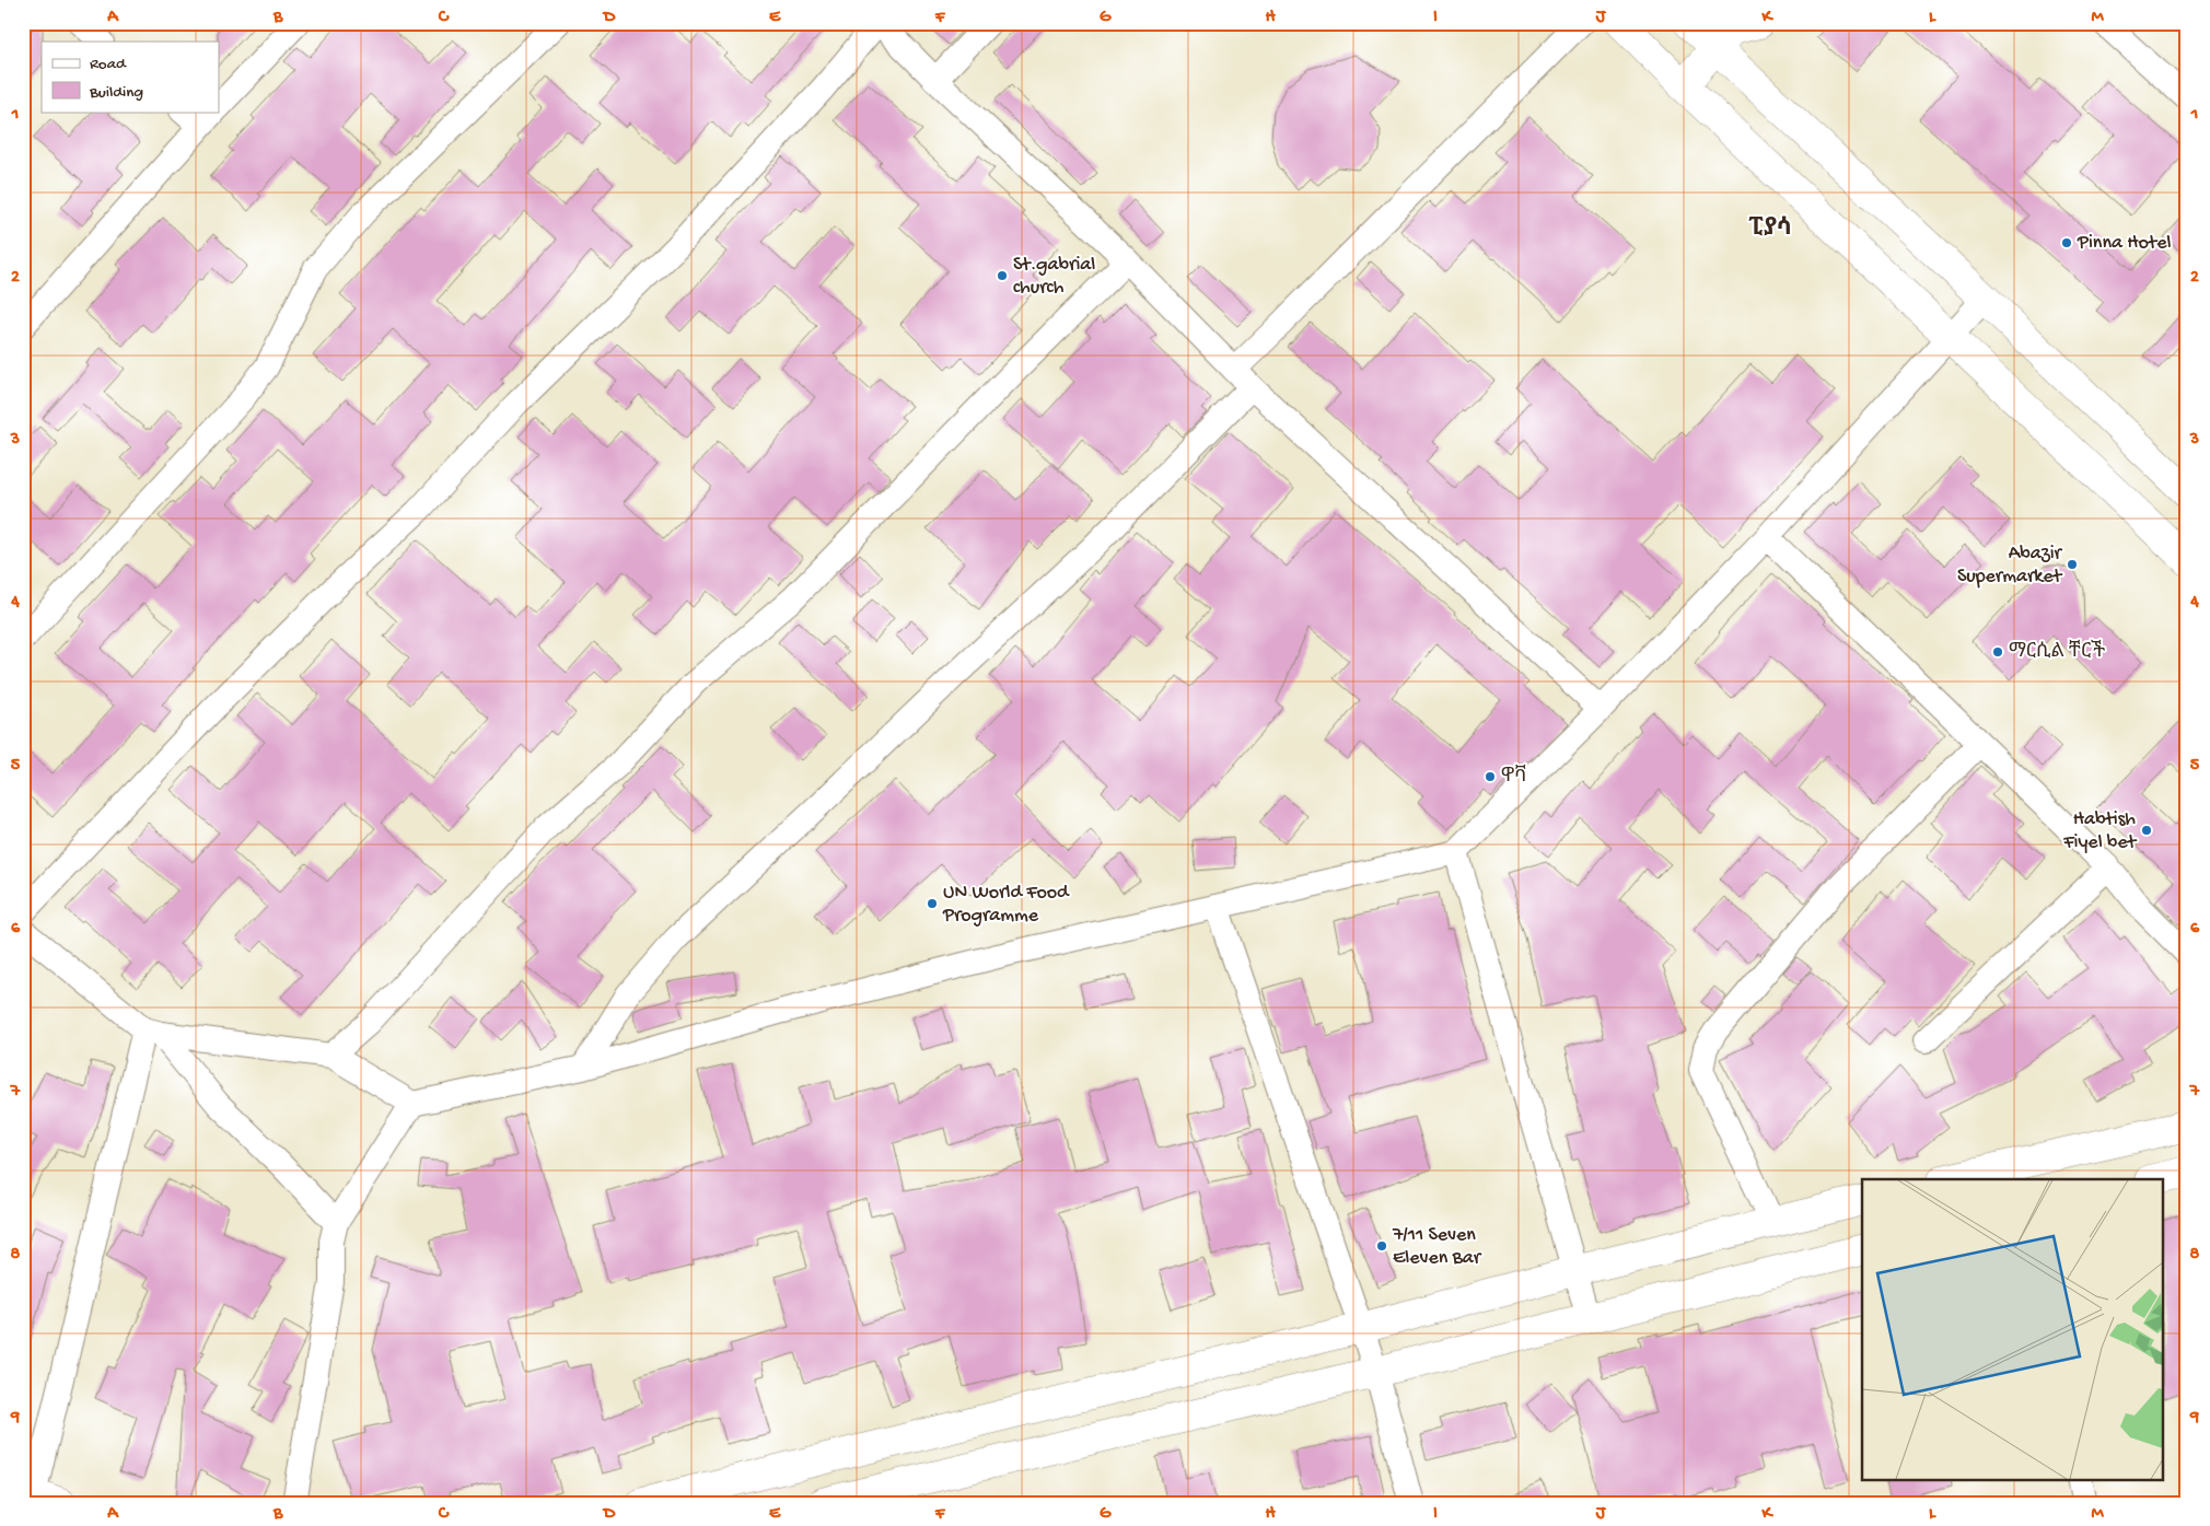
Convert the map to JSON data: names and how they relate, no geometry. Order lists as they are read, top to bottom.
{
  "districts": ["ፒያሳ"],
  "places": [
    "Pinna Hotel",
    "St.gabrial church",
    "Abazir Supermarket",
    "ማርሲል ቸርች",
    "ዋቫ",
    "Habtish Fiyel bet",
    "UN World Food Programme",
    "7/11 Seven Eleven Bar"
  ],
  "legend": ["Road", "Building"],
  "grid": {
    "columns": [
      "A",
      "B",
      "C",
      "D",
      "E",
      "F",
      "G",
      "H",
      "I",
      "J",
      "K",
      "L",
      "M"
    ],
    "rows": [
      "1",
      "2",
      "3",
      "4",
      "5",
      "6",
      "7",
      "8",
      "9"
    ]
  }
}
